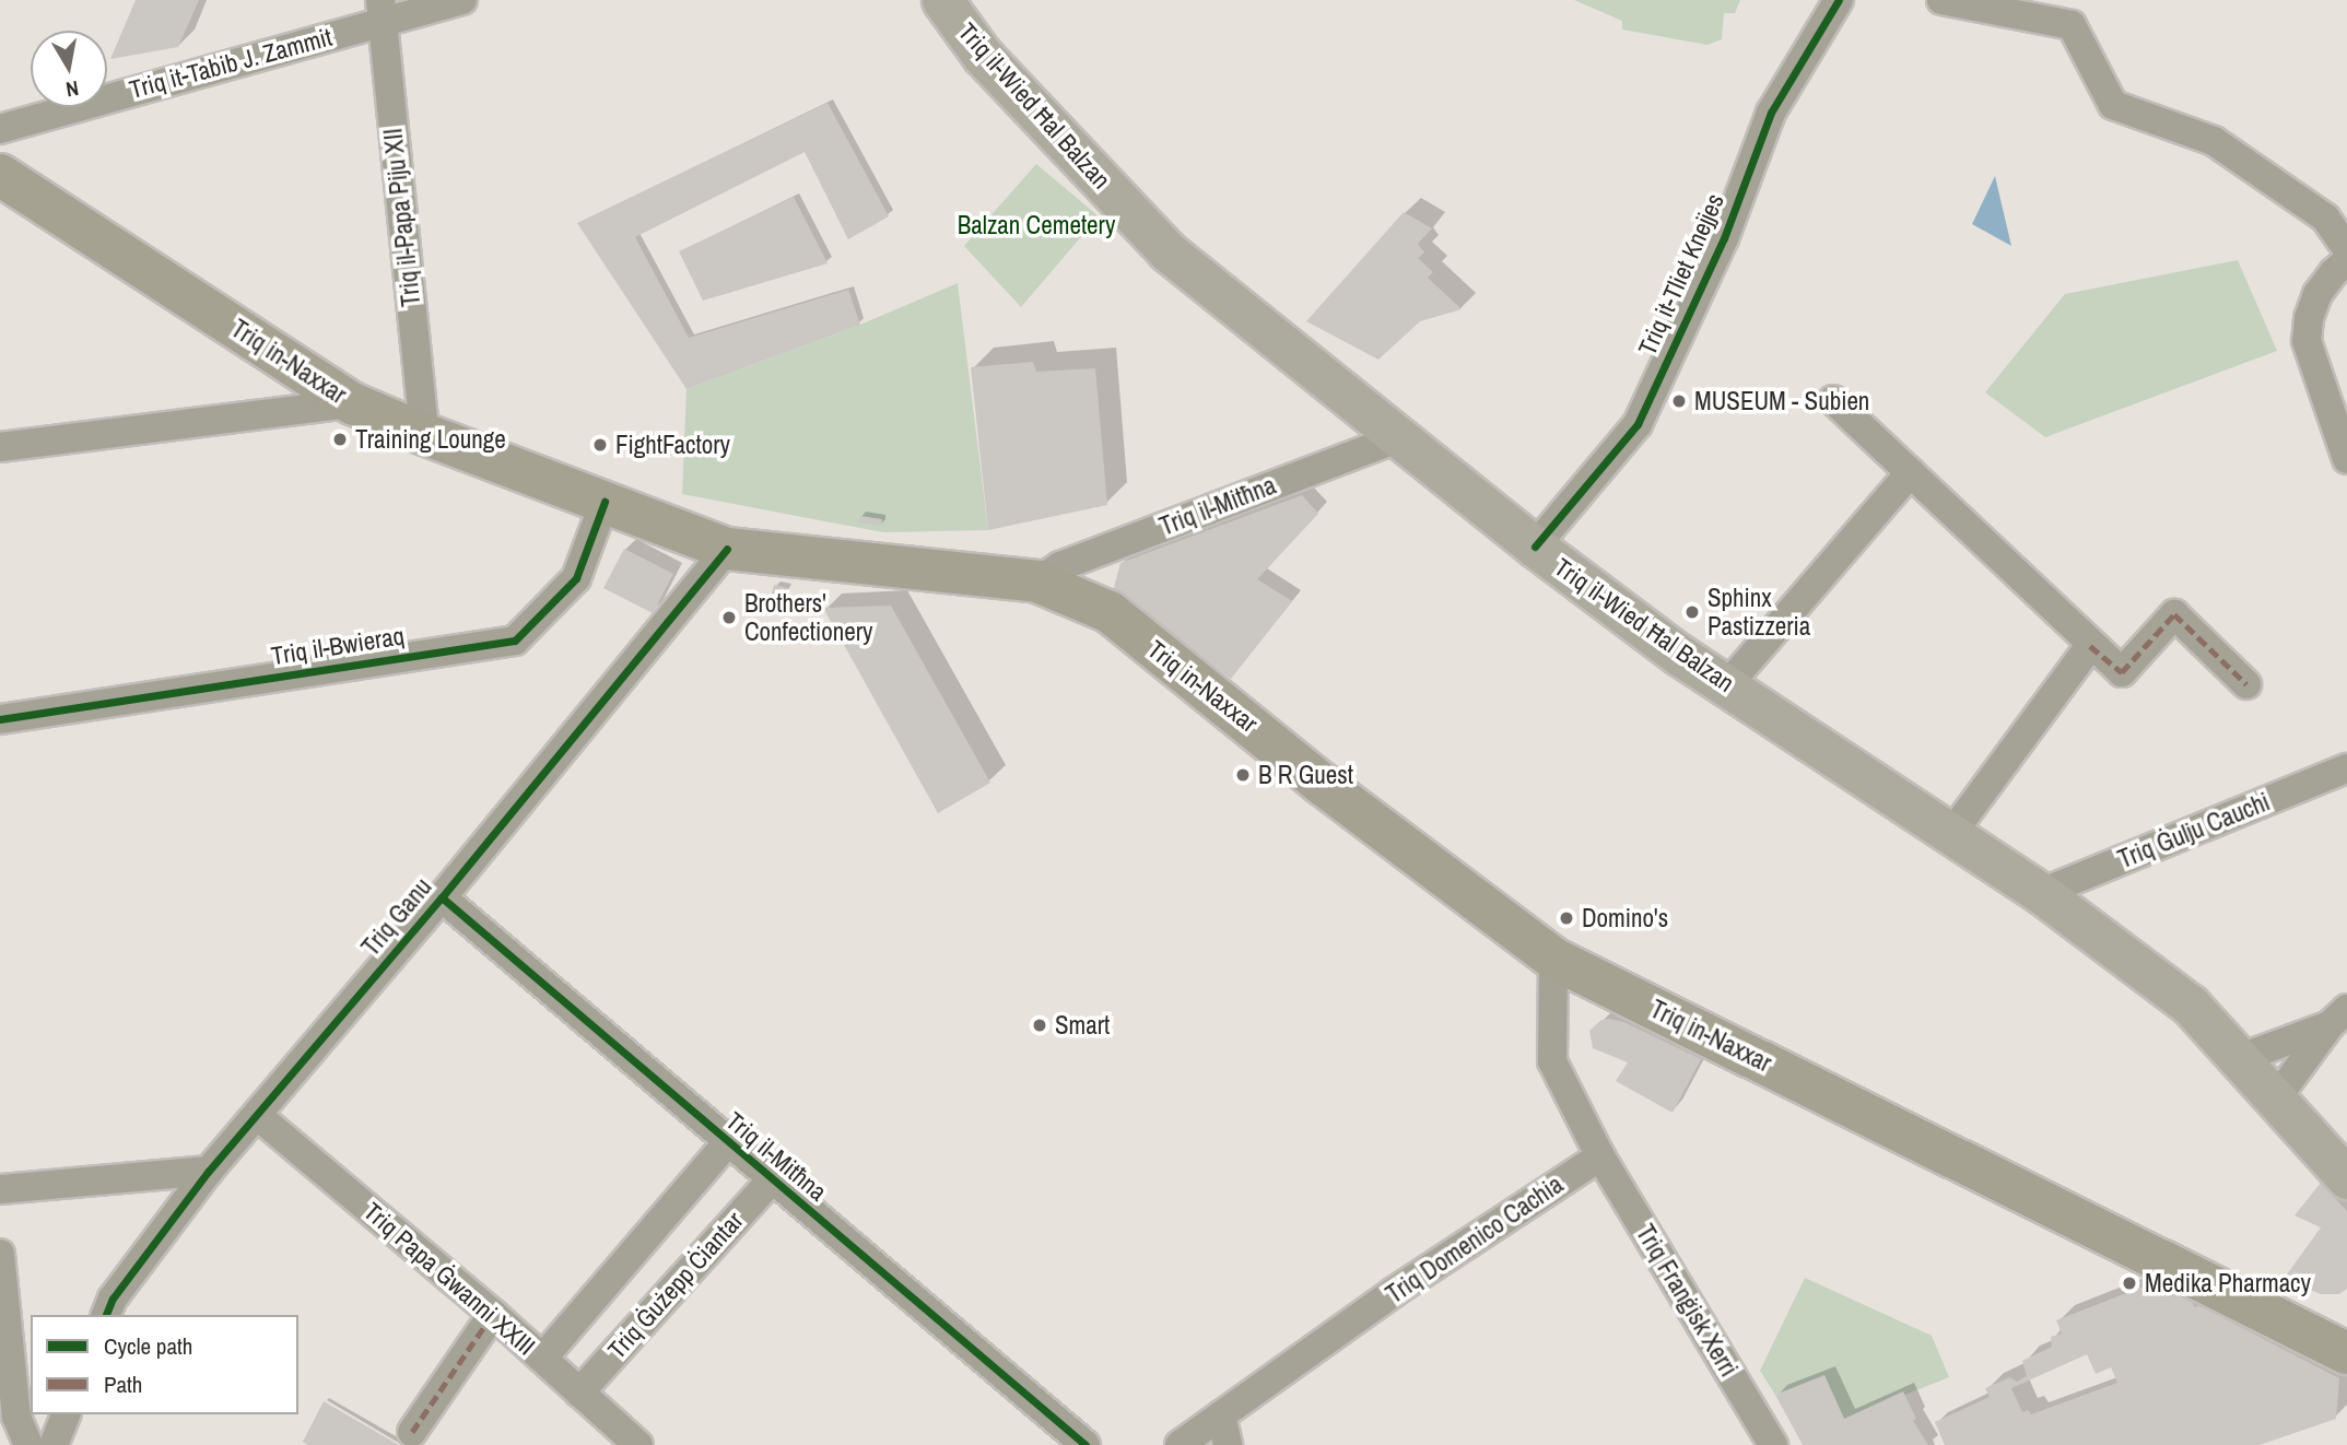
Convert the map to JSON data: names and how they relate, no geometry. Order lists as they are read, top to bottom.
{
  "streets": {
    "main road": ["Triq il-Wied Ħal Balzan", "Triq in-Naxxar"],
    "street": [
      "Triq it-Tabib J. Zammit",
      "Triq il-Papa Piju XII",
      "Triq it-Tliet Knejjes",
      "Triq il-Mitħna",
      "Triq il-Bwieraq",
      "Triq Ġulju Cauchi",
      "Triq Ganu",
      "Triq Domenico Cachia",
      "Triq Papa Ġwanni XXIII",
      "Triq Ġużepp Ċiantar",
      "Triq Franġisk Xerri"
    ]
  },
  "crossings": [
    ["Triq it-Tabib J. Zammit", "Triq il-Papa Piju XII"],
    ["Triq il-Wied Ħal Balzan", "Triq it-Tliet Knejjes"],
    ["Triq il-Wied Ħal Balzan", "Triq il-Mitħna"],
    ["Triq il-Wied Ħal Balzan", "Triq Ġulju Cauchi"],
    ["Triq il-Papa Piju XII", "Triq in-Naxxar"],
    ["Triq in-Naxxar", "Triq il-Mitħna"],
    ["Triq in-Naxxar", "Triq il-Bwieraq"],
    ["Triq in-Naxxar", "Triq Ganu"],
    ["Triq il-Mitħna", "Triq Ganu"],
    ["Triq il-Mitħna", "Triq Ġużepp Ċiantar"],
    ["Triq Ganu", "Triq Papa Ġwanni XXIII"],
    ["Triq Domenico Cachia", "Triq Franġisk Xerri"],
    ["Triq Papa Ġwanni XXIII", "Triq Ġużepp Ċiantar"]
  ],
  "parks": ["Balzan Cemetery"],
  "places": [
    "MUSEUM - Subien",
    "Training Lounge",
    "FightFactory",
    "Sphinx Pastizzeria",
    "Brothers' Confectionery",
    "B R Guest",
    "Domino's",
    "Smart",
    "Medika Pharmacy"
  ],
  "legend": ["Cycle path", "Path"],
  "north": "bottom"
}
